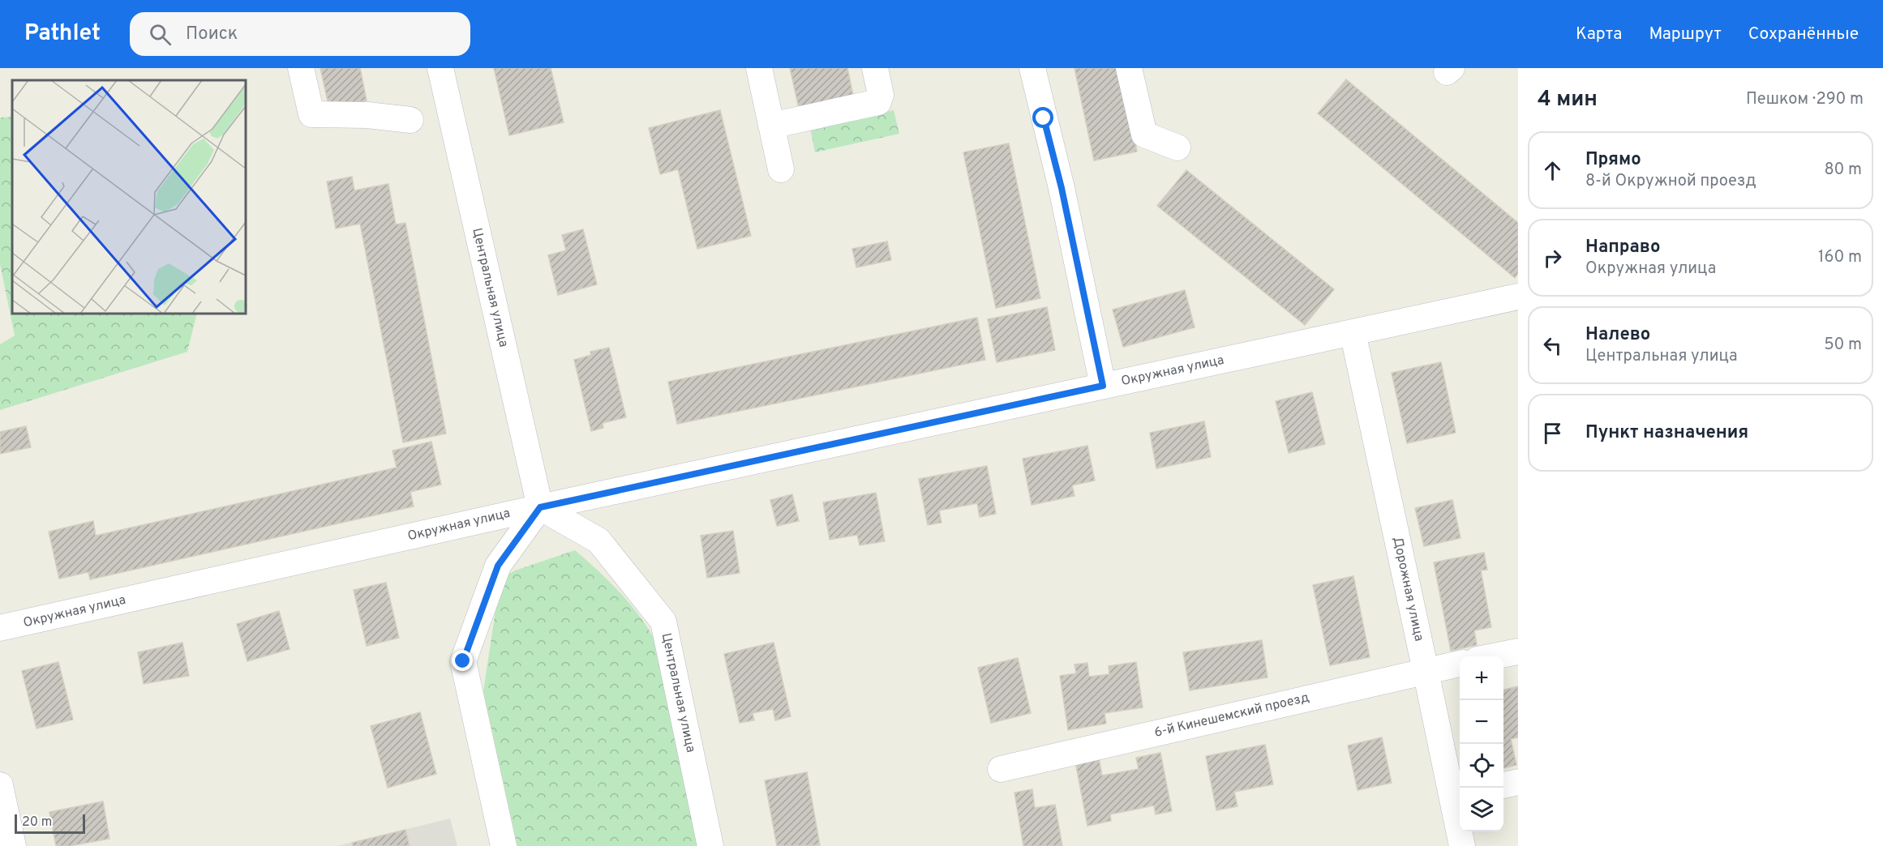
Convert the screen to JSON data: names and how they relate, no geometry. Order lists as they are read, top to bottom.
{
  "streets": {
    "street": [
      "Центральная улица",
      "Окружная улица",
      "Дорожная улица",
      "6-й Кинешемский проезд"
    ]
  },
  "crossings": [
    ["Центральная улица", "Окружная улица"],
    ["Окружная улица", "Дорожная улица"],
    ["Дорожная улица", "6-й Кинешемский проезд"]
  ],
  "scale_bar": "20 m",
  "page": {
    "header": "Pathlet",
    "search": "Поиск",
    "nav": ["Карта", "Маршрут", "Сохранённые"],
    "heading": ["4 мин", "Пешком · 290 m"],
    "list": [
      ["Прямо", "8-й Окружной проезд", "80 m"],
      ["Направо", "Окружная улица", "160 m"],
      ["Налево", "Центральная улица", "50 m"],
      "Пункт назначения"
    ],
    "map_buttons": ["+", "−"],
    "scale": "20 m"
  }
}
